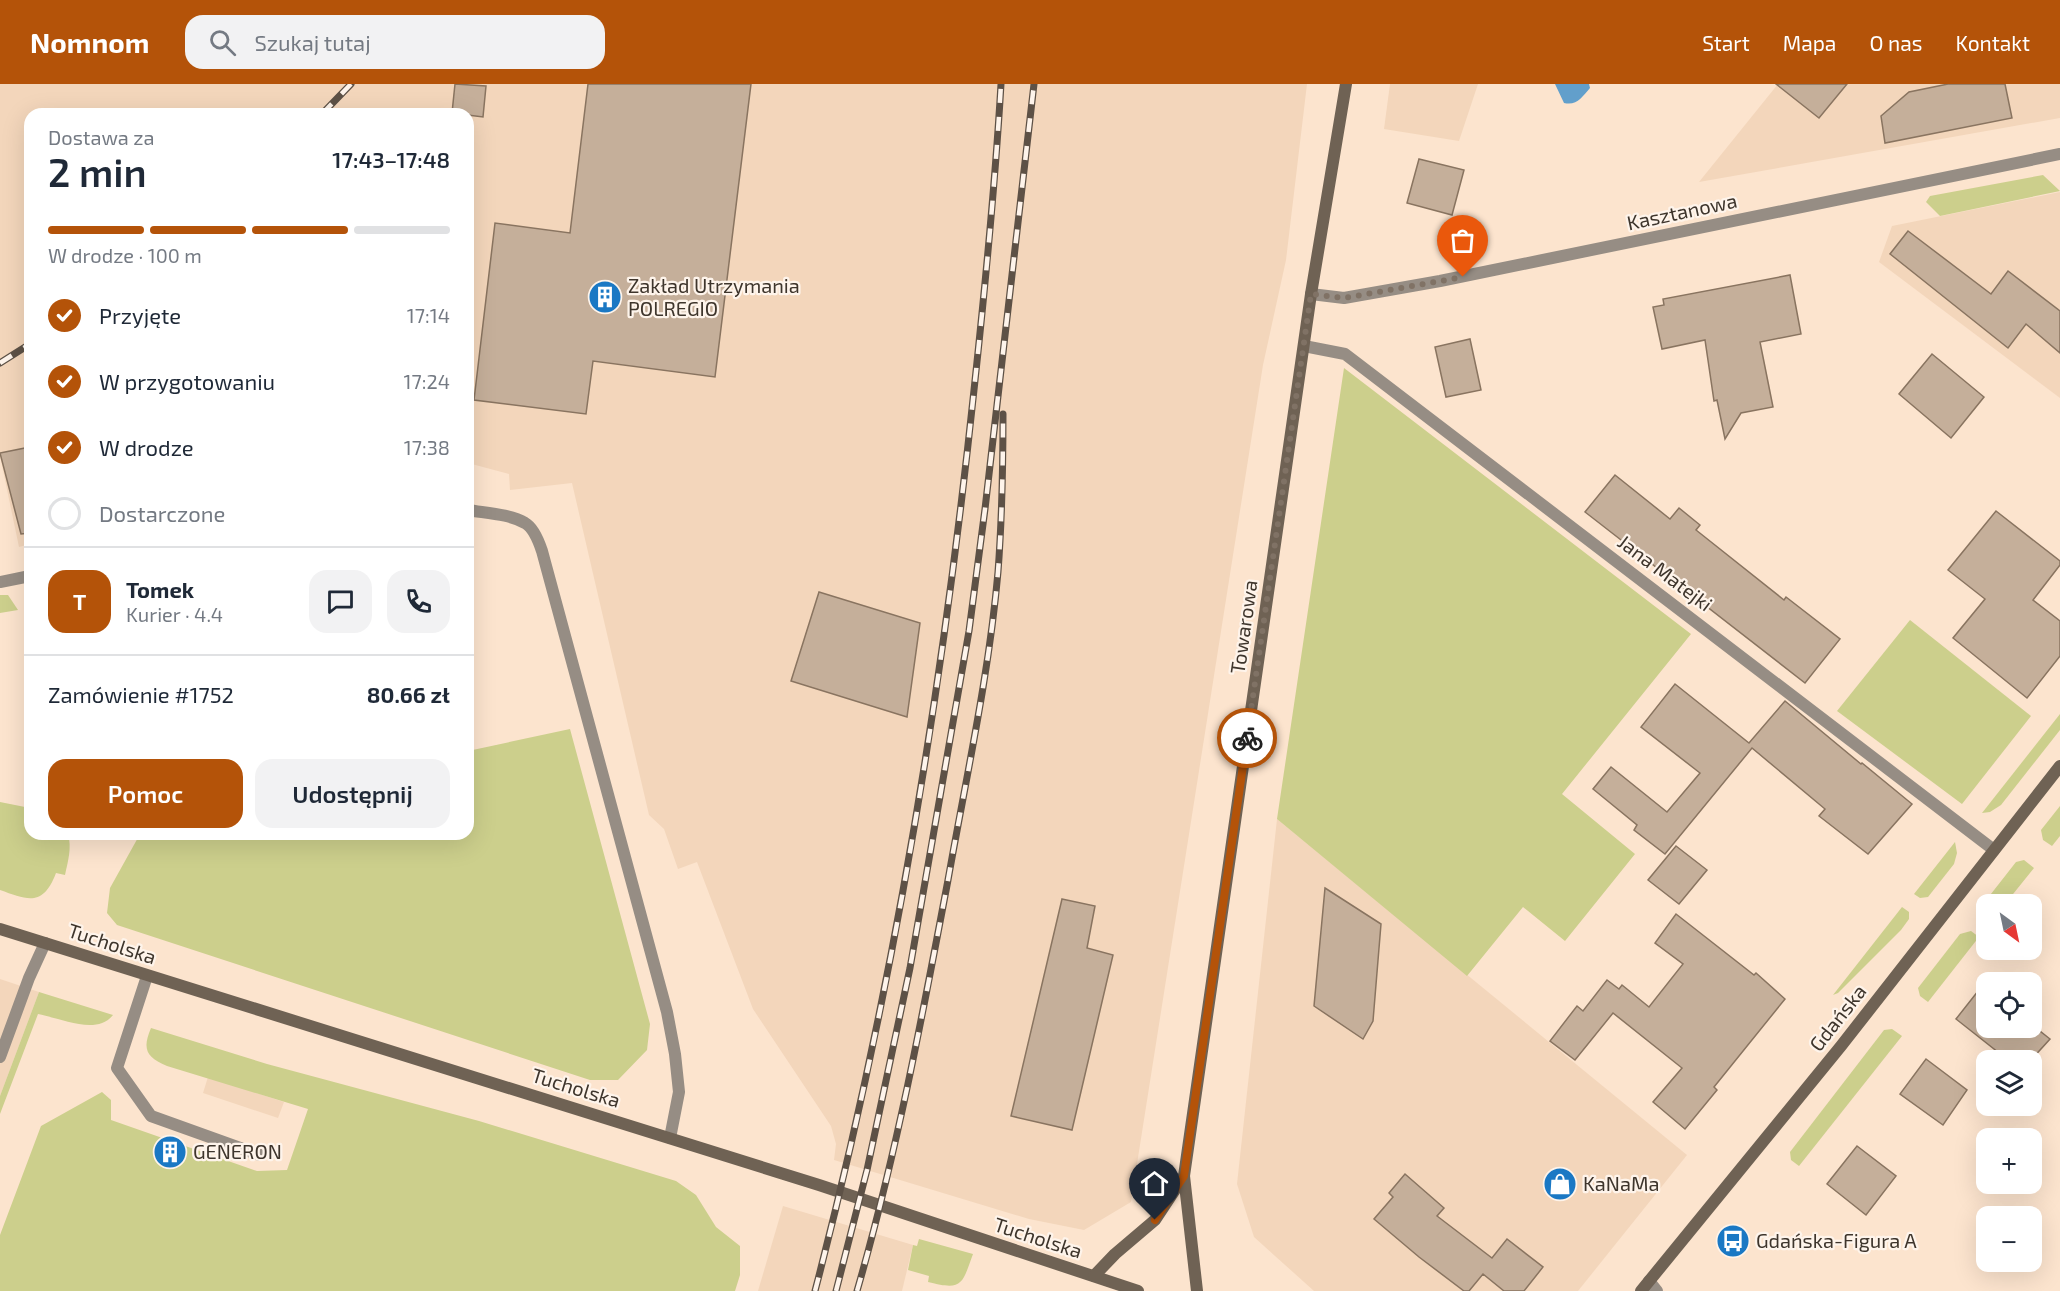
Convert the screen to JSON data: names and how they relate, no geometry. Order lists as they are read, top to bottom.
{
  "streets": {
    "main road": ["Towarowa", "Tucholska", "Gdańska"],
    "street": ["Kasztanowa", "Jana Matejki"]
  },
  "crossings": [
    ["Kasztanowa", "Towarowa"],
    ["Jana Matejki", "Towarowa"],
    ["Jana Matejki", "Gdańska"],
    ["Towarowa", "Tucholska"]
  ],
  "places": {
    "building": ["Zakład Utrzymania POLREGIO", "GENERON"],
    "shop": ["KaNaMa"],
    "bus stop": ["Gdańska-Figura A"]
  },
  "north": "bottom right",
  "page": {
    "header": "Nomnom",
    "search": "Szukaj tutaj",
    "nav": [
      "Start",
      "Mapa",
      "O nas",
      "Kontakt"
    ],
    "heading": ["2 min", "Dostawa za", "17:43–17:48"],
    "panel": [
      "Tomek",
      "Kurier · 4.4",
      "Zamówienie #1752",
      "80.66 zł"
    ],
    "bar": "W drodze · 100 m",
    "list": [
      ["Przyjęte", "17:14"],
      ["W przygotowaniu", "17:24"],
      ["W drodze", "17:38"],
      "Dostarczone"
    ],
    "round": "T",
    "buttons": ["Pomoc", "Udostępnij"],
    "map_buttons": ["+", "−"]
  }
}
